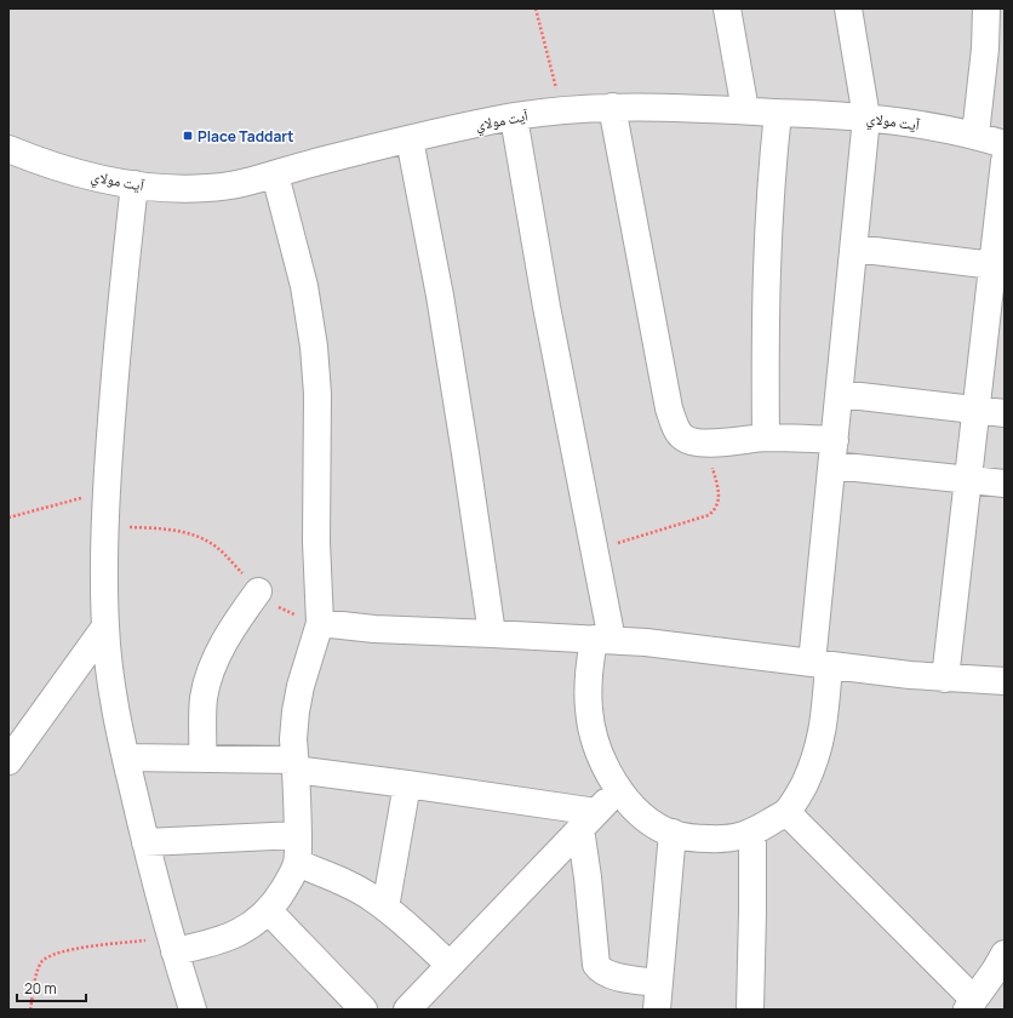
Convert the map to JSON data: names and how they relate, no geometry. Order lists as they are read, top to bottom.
{
  "streets": {
    "street": ["آيت مولاي"]
  },
  "places": {
    "transit": ["Place Taddart"]
  },
  "scale_bar": "20 m"
}
